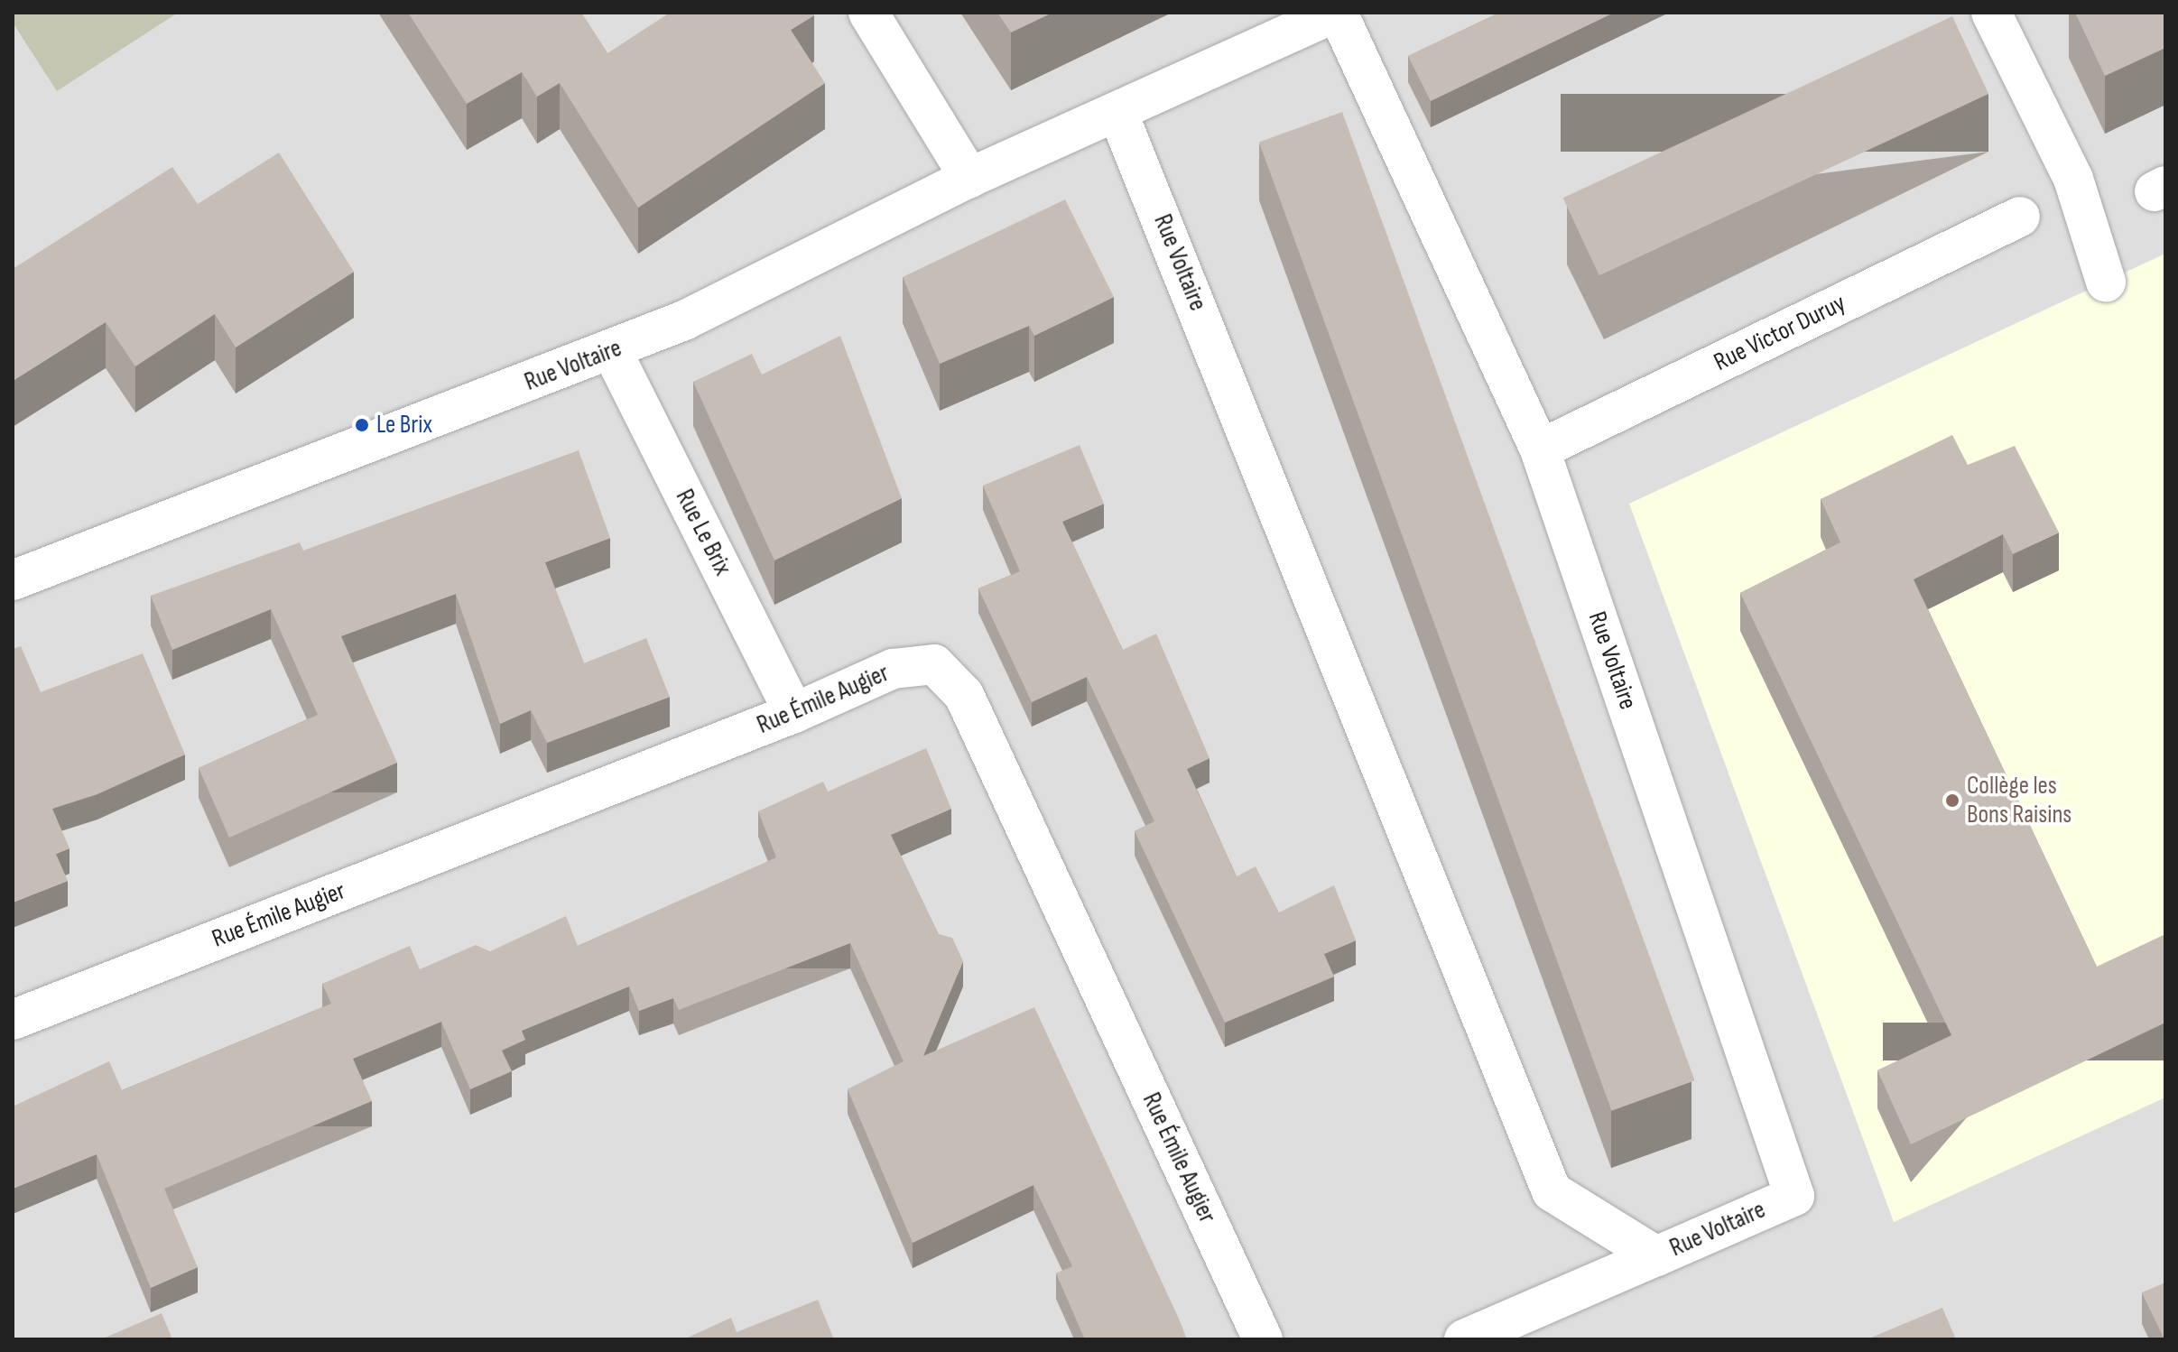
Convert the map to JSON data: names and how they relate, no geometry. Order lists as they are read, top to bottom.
{
  "streets": {
    "street": [
      "Rue Voltaire",
      "Rue Victor Duruy",
      "Rue Le Brix",
      "Rue Émile Augier"
    ]
  },
  "crossings": [
    ["Rue Voltaire", "Rue Victor Duruy"],
    ["Rue Voltaire", "Rue Le Brix"],
    ["Rue Le Brix", "Rue Émile Augier"]
  ],
  "places": ["Le Brix", "Collège les Bons Raisins"]
}
